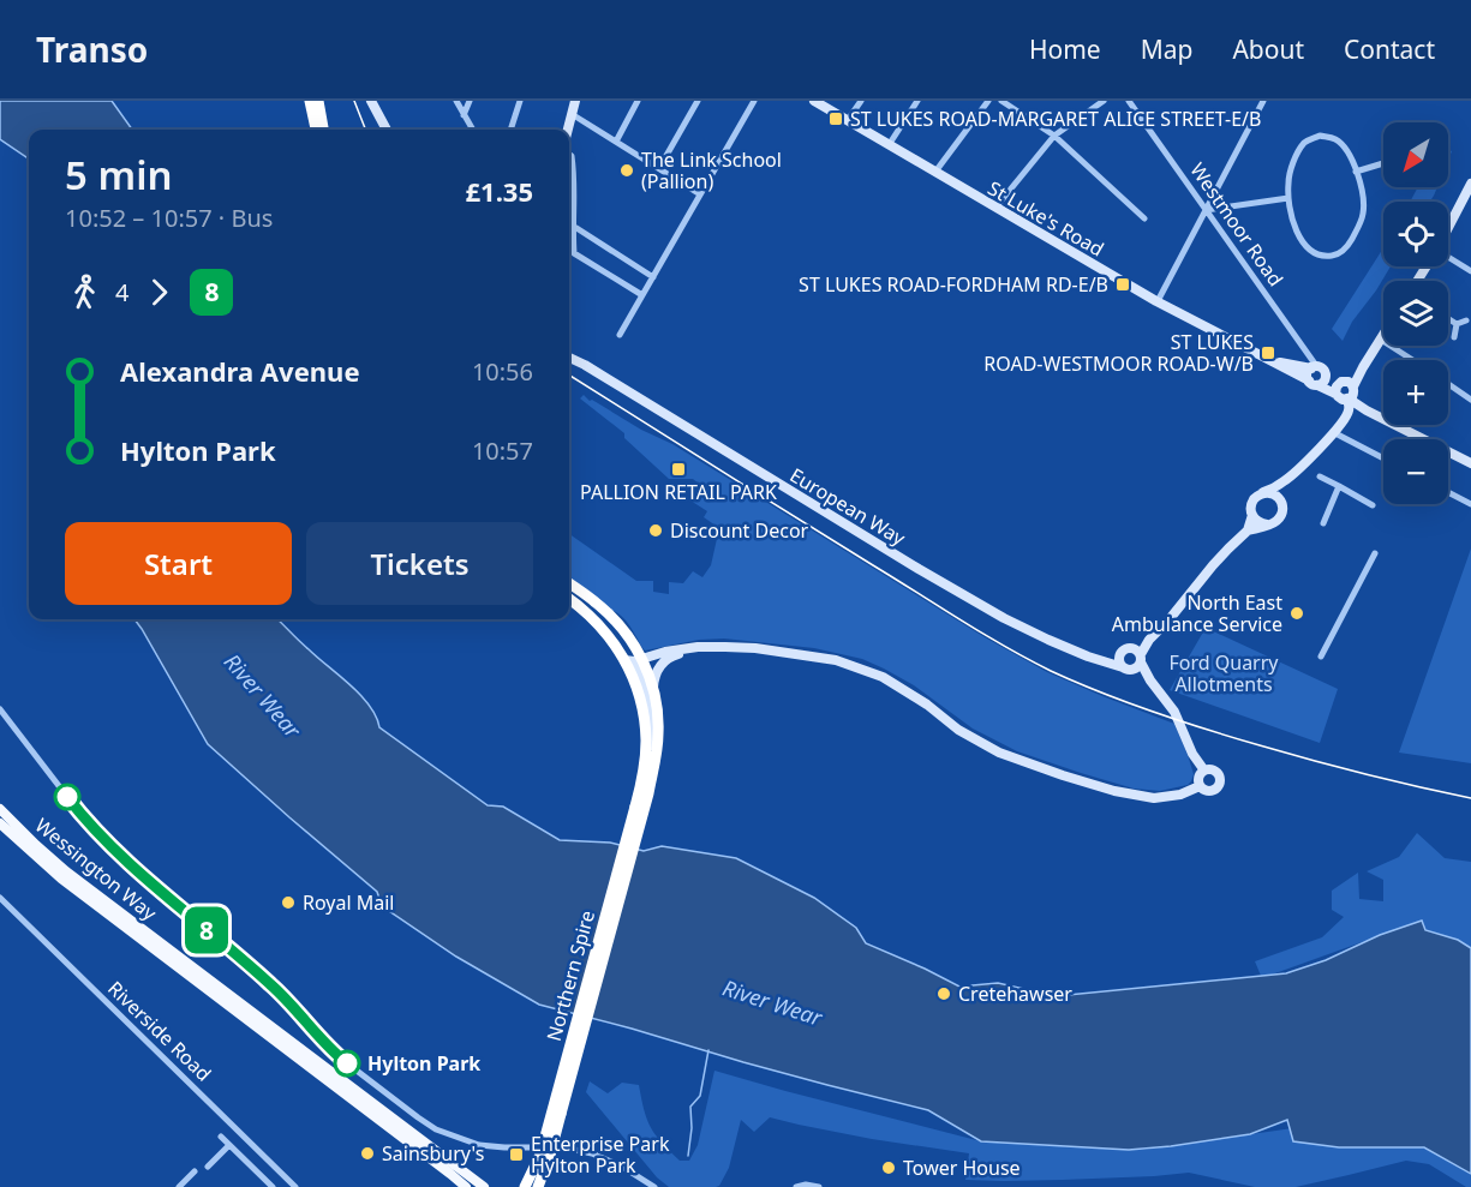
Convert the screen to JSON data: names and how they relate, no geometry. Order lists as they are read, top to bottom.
{
  "streets": {
    "highway": ["Northern Spire"],
    "main road": ["St Luke's Road", "European Way", "Wessington Way"],
    "street": ["Westmoor Road", "Riverside Road"]
  },
  "crossings": [
    ["St Luke's Road", "Westmoor Road"]
  ],
  "water": ["River Wear"],
  "parks": ["Ford Quarry Allotments"],
  "places": {
    "transit": [
      "ST LUKES ROAD-MARGARET ALICE STREET-E/B",
      "ST LUKES ROAD-FORDHAM RD-E/B",
      "ST LUKES ROAD-WESTMOOR ROAD-W/B",
      "PALLION RETAIL PARK",
      "Enterprise Park Hylton Park"
    ],
    "other": [
      "The Link School (Pallion)",
      "Discount Decor",
      "North East Ambulance Service",
      "Royal Mail",
      "Cretehawser",
      "Hylton Park",
      "Sainsbury's",
      "Tower House"
    ]
  },
  "lines": ["bus line 8"],
  "north": "bottom left",
  "page": {
    "header": "Transo",
    "nav": [
      "Home",
      "Map",
      "About",
      "Contact"
    ],
    "on_map": "8",
    "map_buttons": ["+", "−"],
    "heading": ["5 min", "10:52 – 10:57 · Bus", "£1.35"],
    "legs": ["4", "8"],
    "list": [
      {
        "name": "Alexandra Avenue",
        "value": "10:56"
      },
      {
        "name": "Hylton Park",
        "value": "10:57"
      }
    ],
    "buttons": ["Start", "Tickets"]
  }
}
